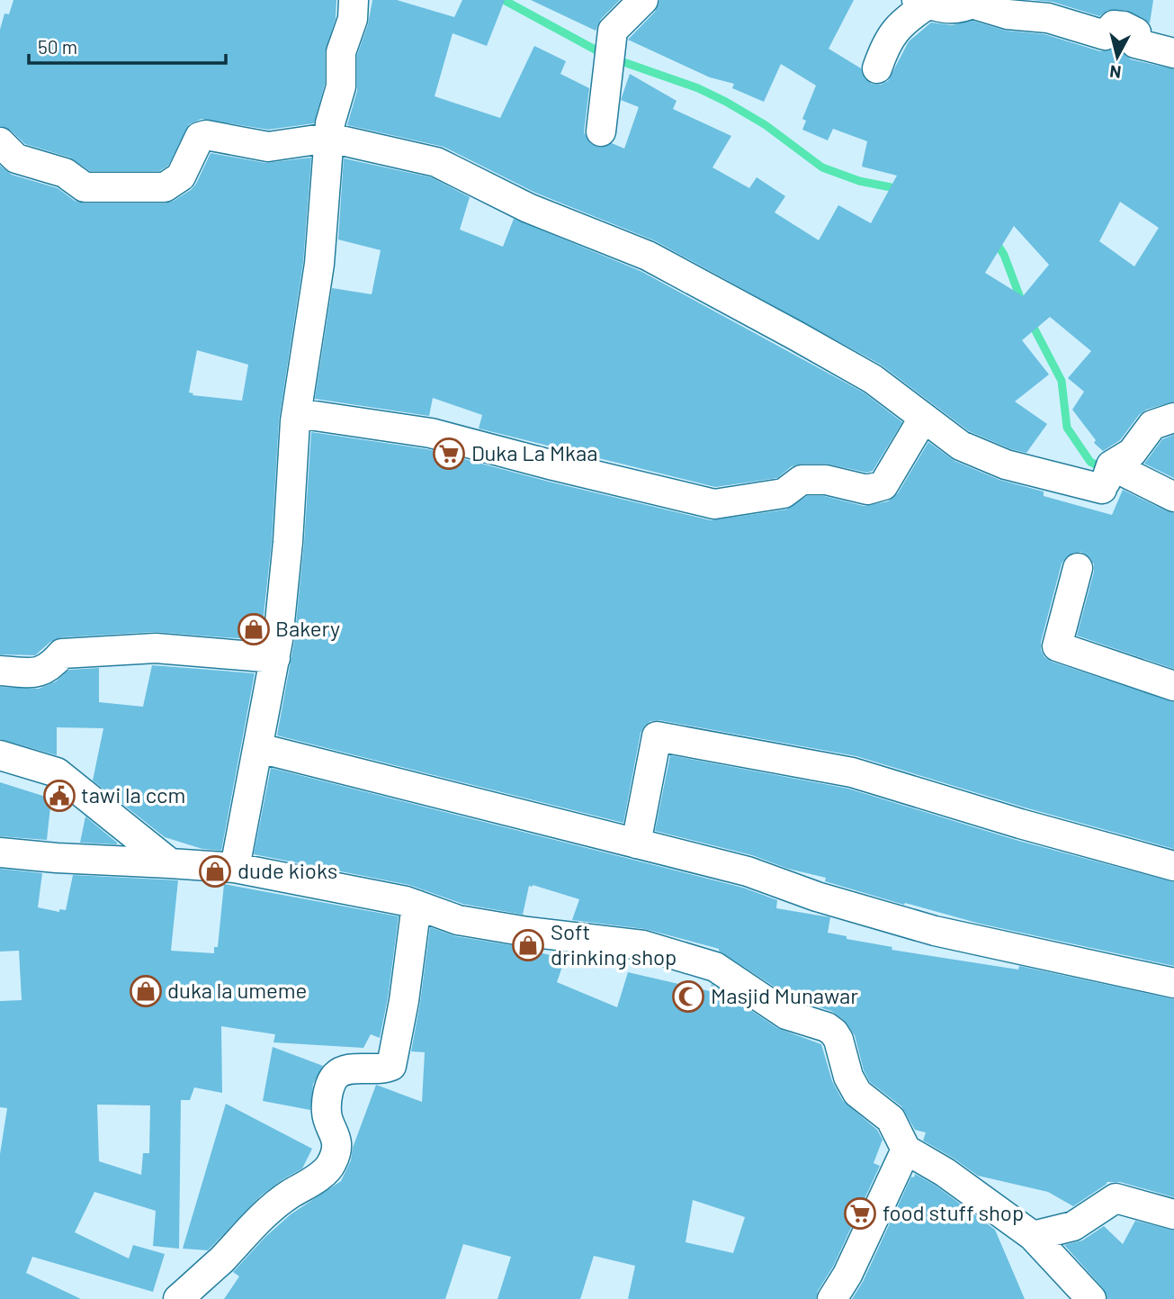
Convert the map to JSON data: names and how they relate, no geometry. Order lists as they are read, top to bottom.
{
  "places": {
    "supermarket": ["Duka La Mkaa", "food stuff shop"],
    "shop": [
      "Bakery",
      "dude kioks",
      "Soft drinking shop",
      "duka la umeme"
    ],
    "public building": ["tawi la ccm"],
    "mosque": ["Masjid Munawar"]
  },
  "scale_bar": "50 m",
  "north": "bottom"
}
